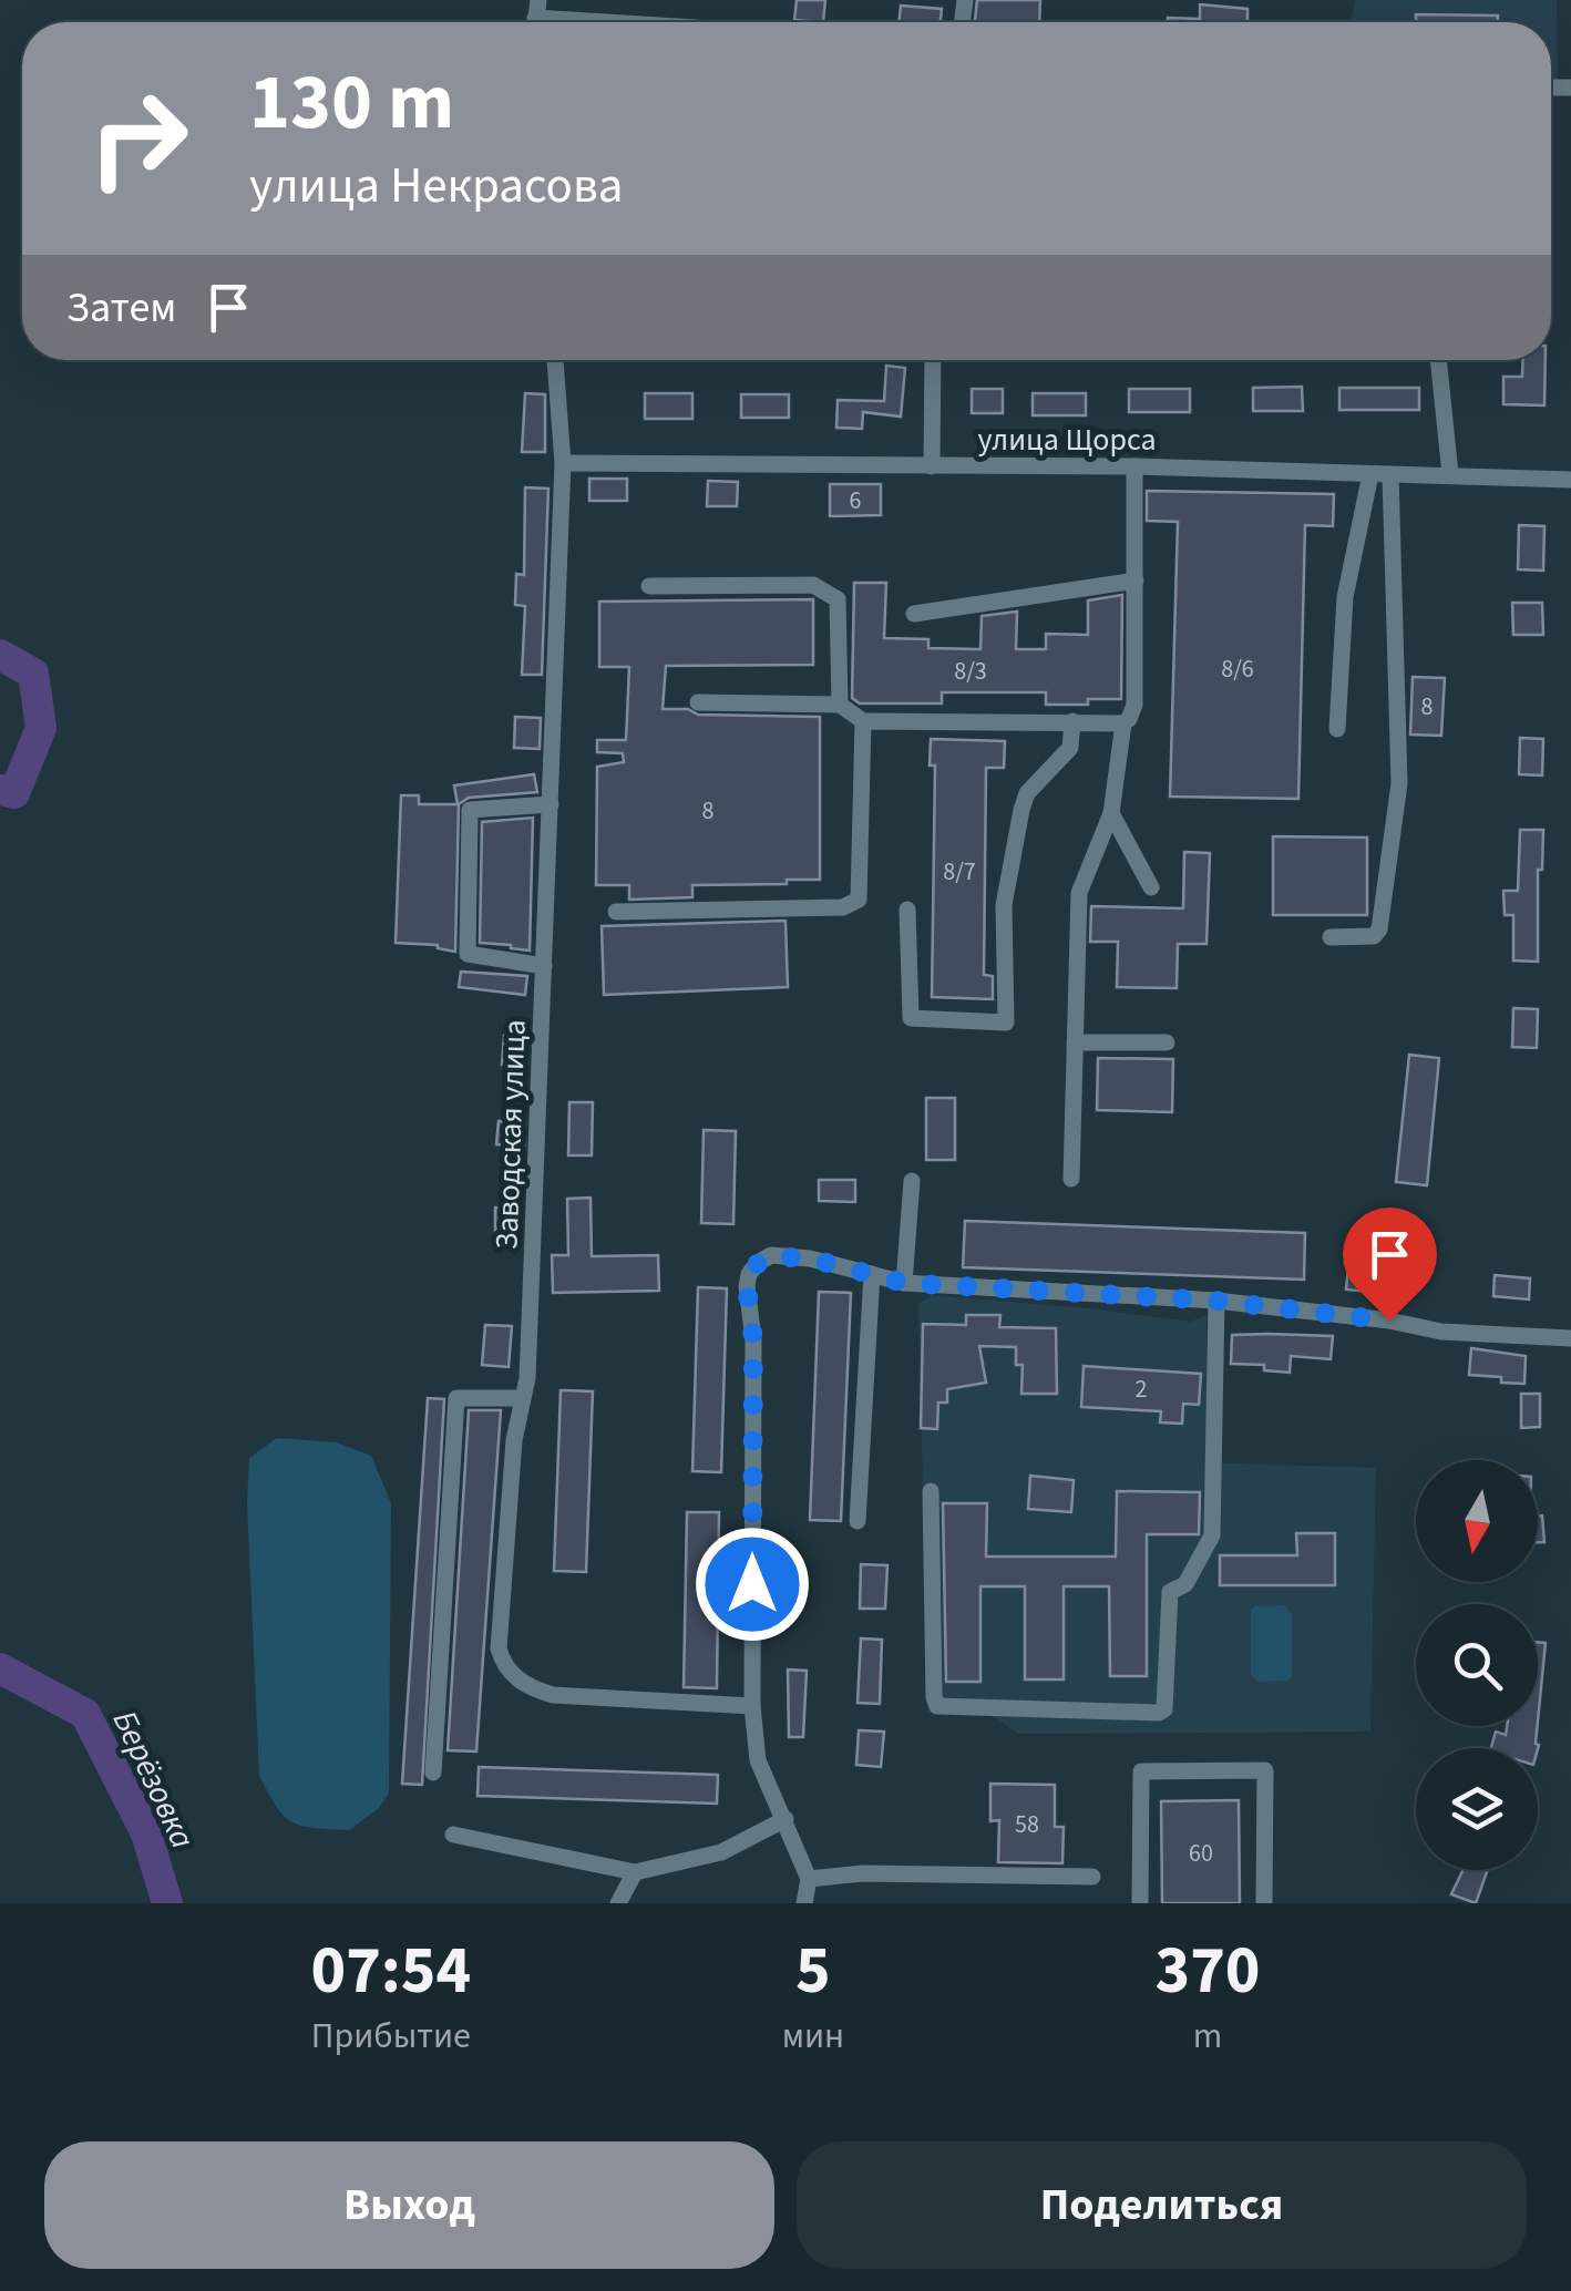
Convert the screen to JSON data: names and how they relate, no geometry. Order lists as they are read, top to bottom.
{
  "streets": {
    "street": ["улица Щорса", "Заводская улица"]
  },
  "crossings": [
    ["улица Щорса", "Заводская улица"]
  ],
  "water": ["Берёзовка"],
  "house_numbers": [
    "6",
    "8/6",
    "8/3",
    "8",
    "8",
    "8/7",
    "2",
    "58",
    "60"
  ],
  "north": "bottom",
  "page": {
    "turn": ["130 m", "улица Некрасова"],
    "then": "Затем",
    "eta": [
      "07:54",
      "Прибытие",
      "5",
      "мин",
      "370",
      "m"
    ],
    "buttons": ["Выход", "Поделиться"]
  }
}
